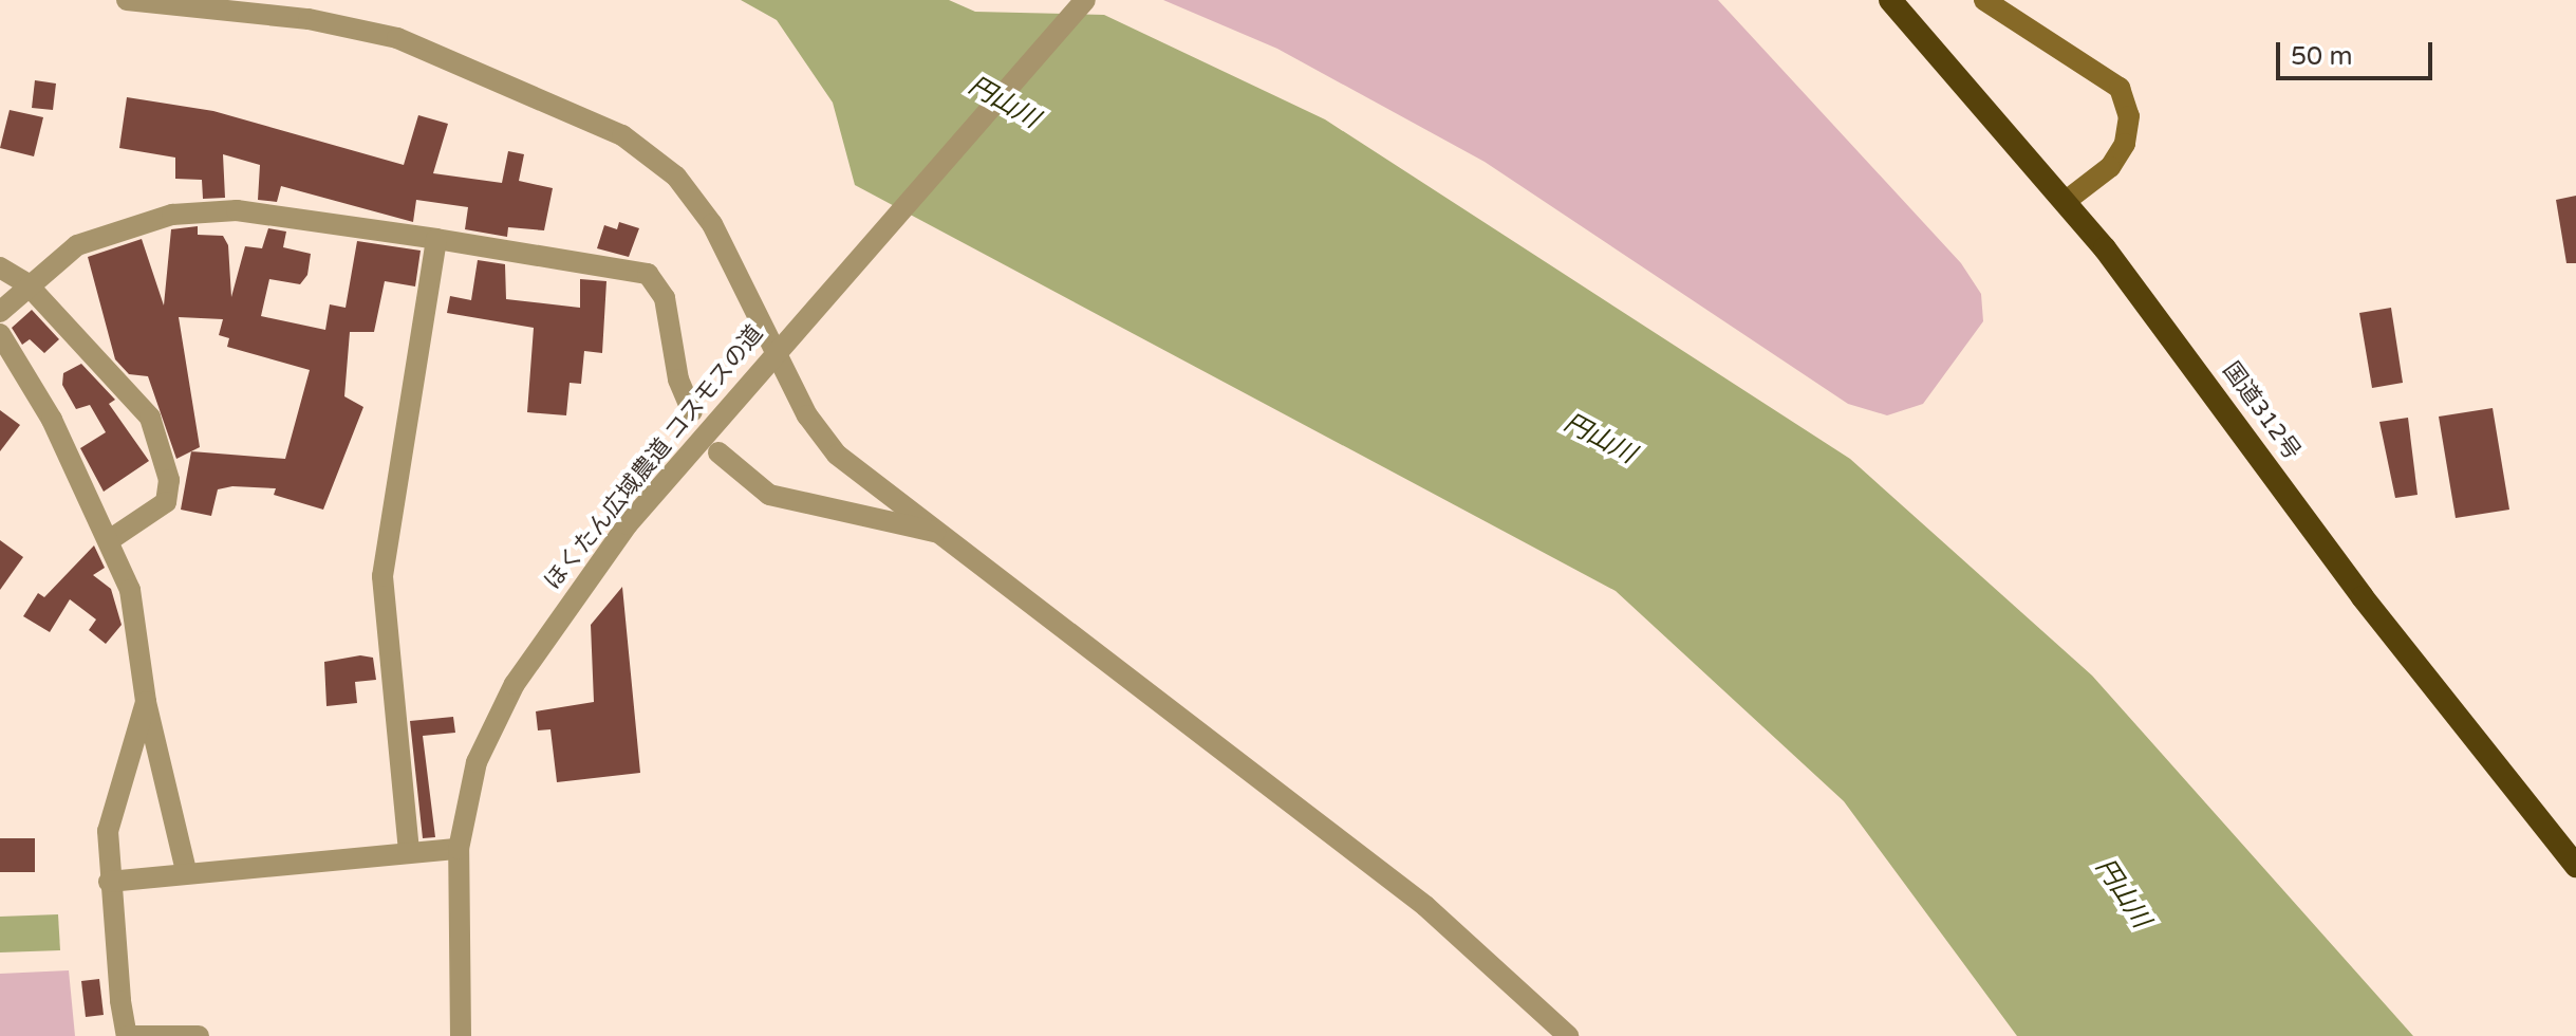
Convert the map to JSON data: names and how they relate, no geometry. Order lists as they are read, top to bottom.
{
  "streets": {
    "highway": ["国道312号"],
    "street": ["ほくたん広域農道 コスモスの道"]
  },
  "water": ["円山川"],
  "scale_bar": "50 m"
}
